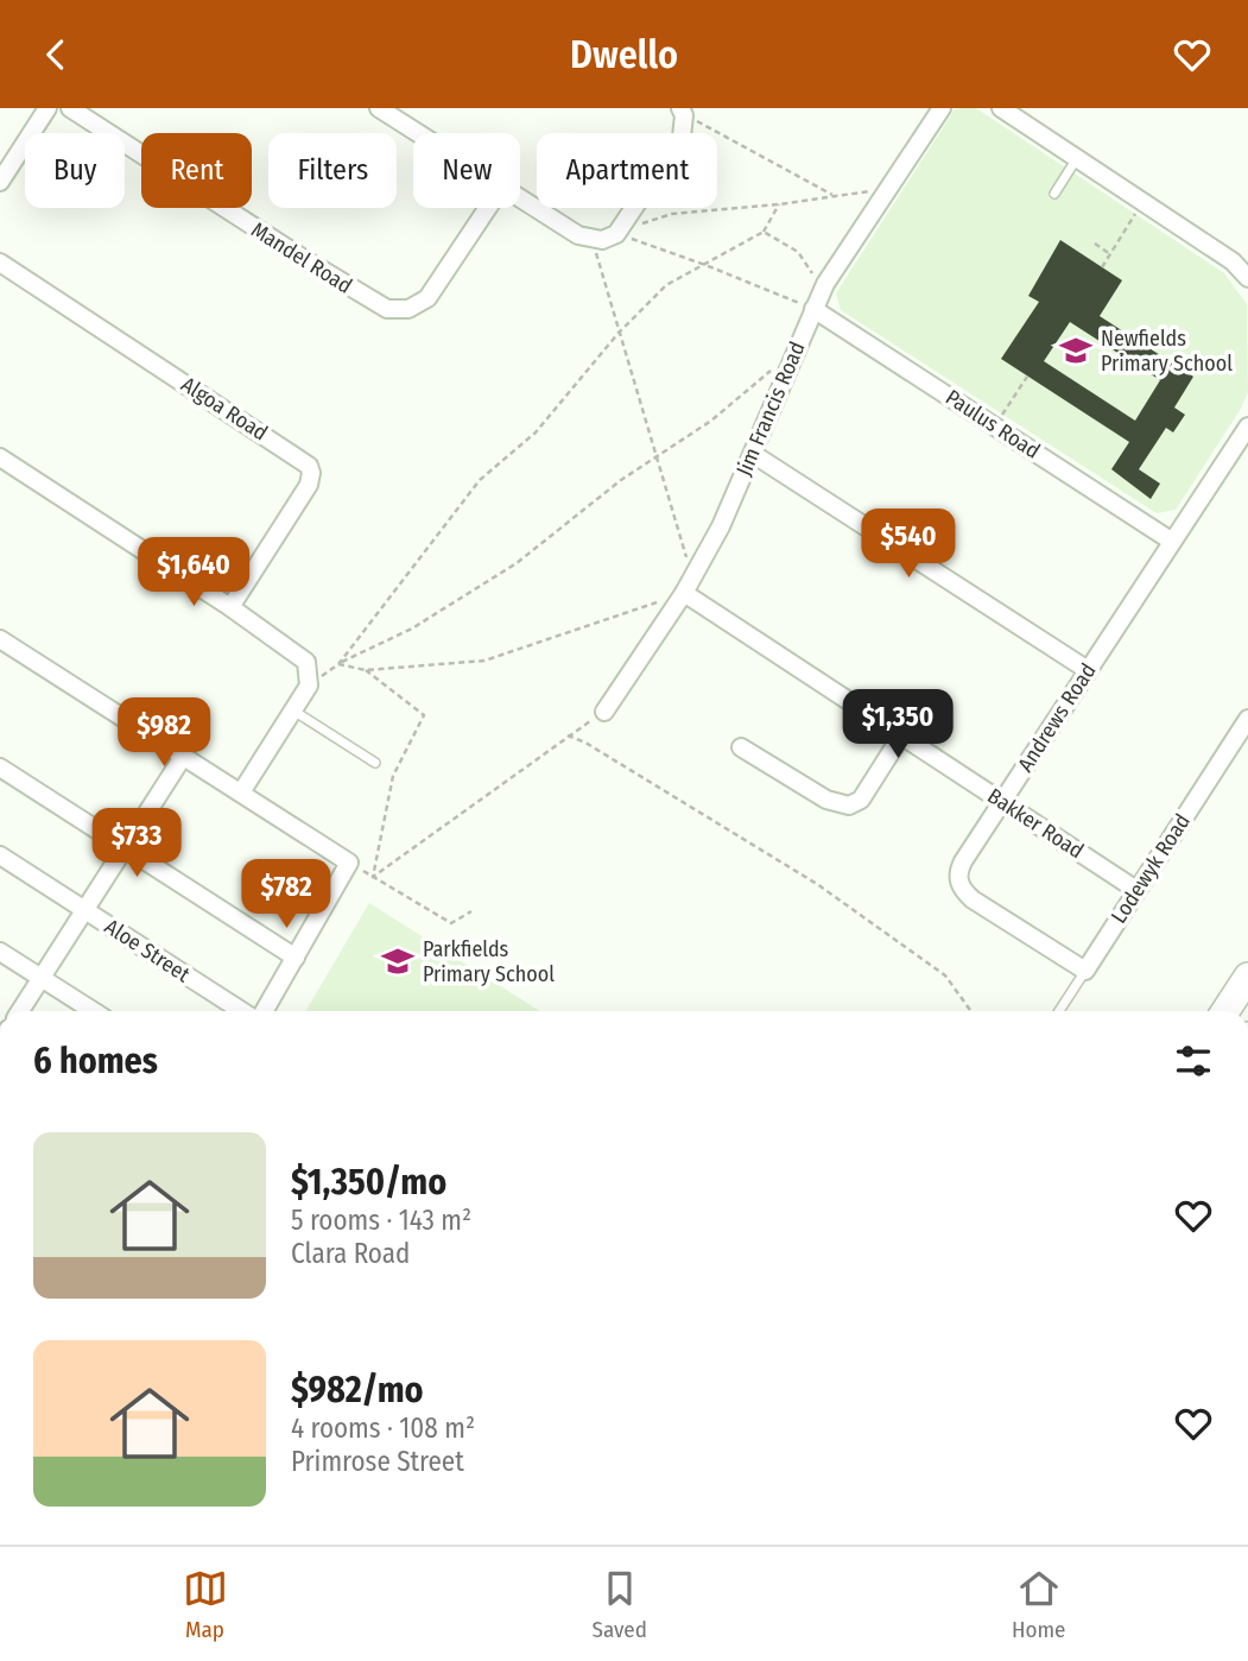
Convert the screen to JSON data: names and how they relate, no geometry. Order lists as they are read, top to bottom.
{
  "streets": {
    "street": [
      "Mandel Road",
      "Algoa Road",
      "Jim Francis Road",
      "Paulus Road",
      "Andrews Road",
      "Bakker Road",
      "Lodewyk Road",
      "Aloe Street"
    ]
  },
  "crossings": [
    ["Jim Francis Road", "Paulus Road"],
    ["Jim Francis Road", "Bakker Road"],
    ["Paulus Road", "Andrews Road"],
    ["Andrews Road", "Bakker Road"],
    ["Andrews Road", "Lodewyk Road"],
    ["Bakker Road", "Lodewyk Road"]
  ],
  "places": {
    "school or university": ["Newfields Primary School", "Parkfields Primary School"]
  },
  "page": {
    "header": "Dwello",
    "chip": [
      "Buy",
      "Rent",
      "Filters",
      "New",
      "Apartment"
    ],
    "price": [
      "$540",
      "$1,640",
      "$1,350",
      "$982",
      "$733",
      "$782"
    ],
    "heading": "6 homes",
    "list": [
      {
        "name": "$1,350/mo",
        "note": "5 rooms · 143 m² · Clara Road"
      },
      {
        "name": "$982/mo",
        "note": "4 rooms · 108 m² · Primrose Street"
      }
    ],
    "tabs": ["Map", "Saved", "Home"]
  }
}
